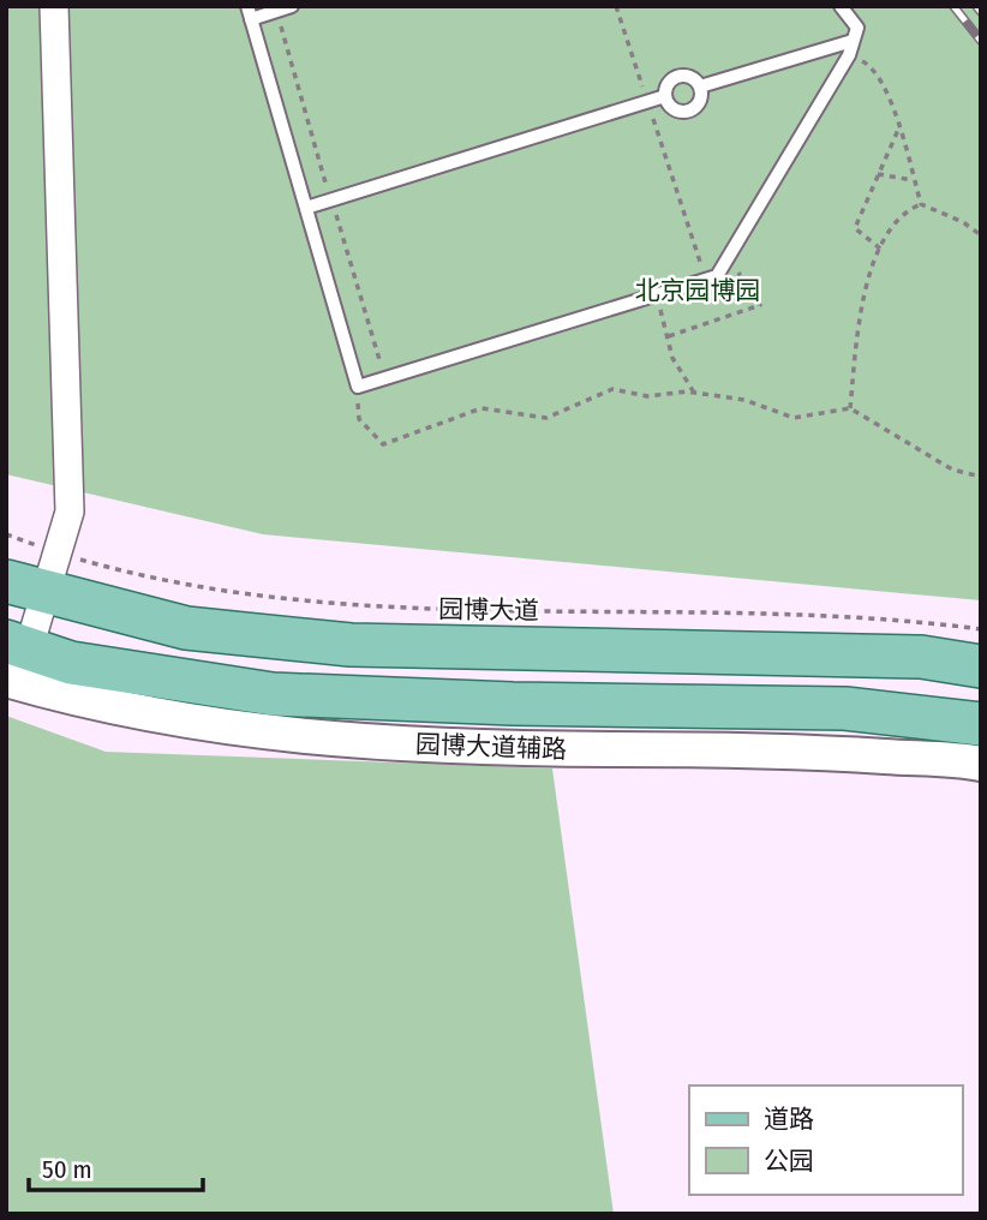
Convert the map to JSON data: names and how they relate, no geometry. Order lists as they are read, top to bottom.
{
  "streets": {
    "main road": ["园博大道"],
    "street": ["园博大道辅路"]
  },
  "parks": ["北京园博园"],
  "legend": ["道路", "公园"],
  "scale_bar": "50 m"
}
